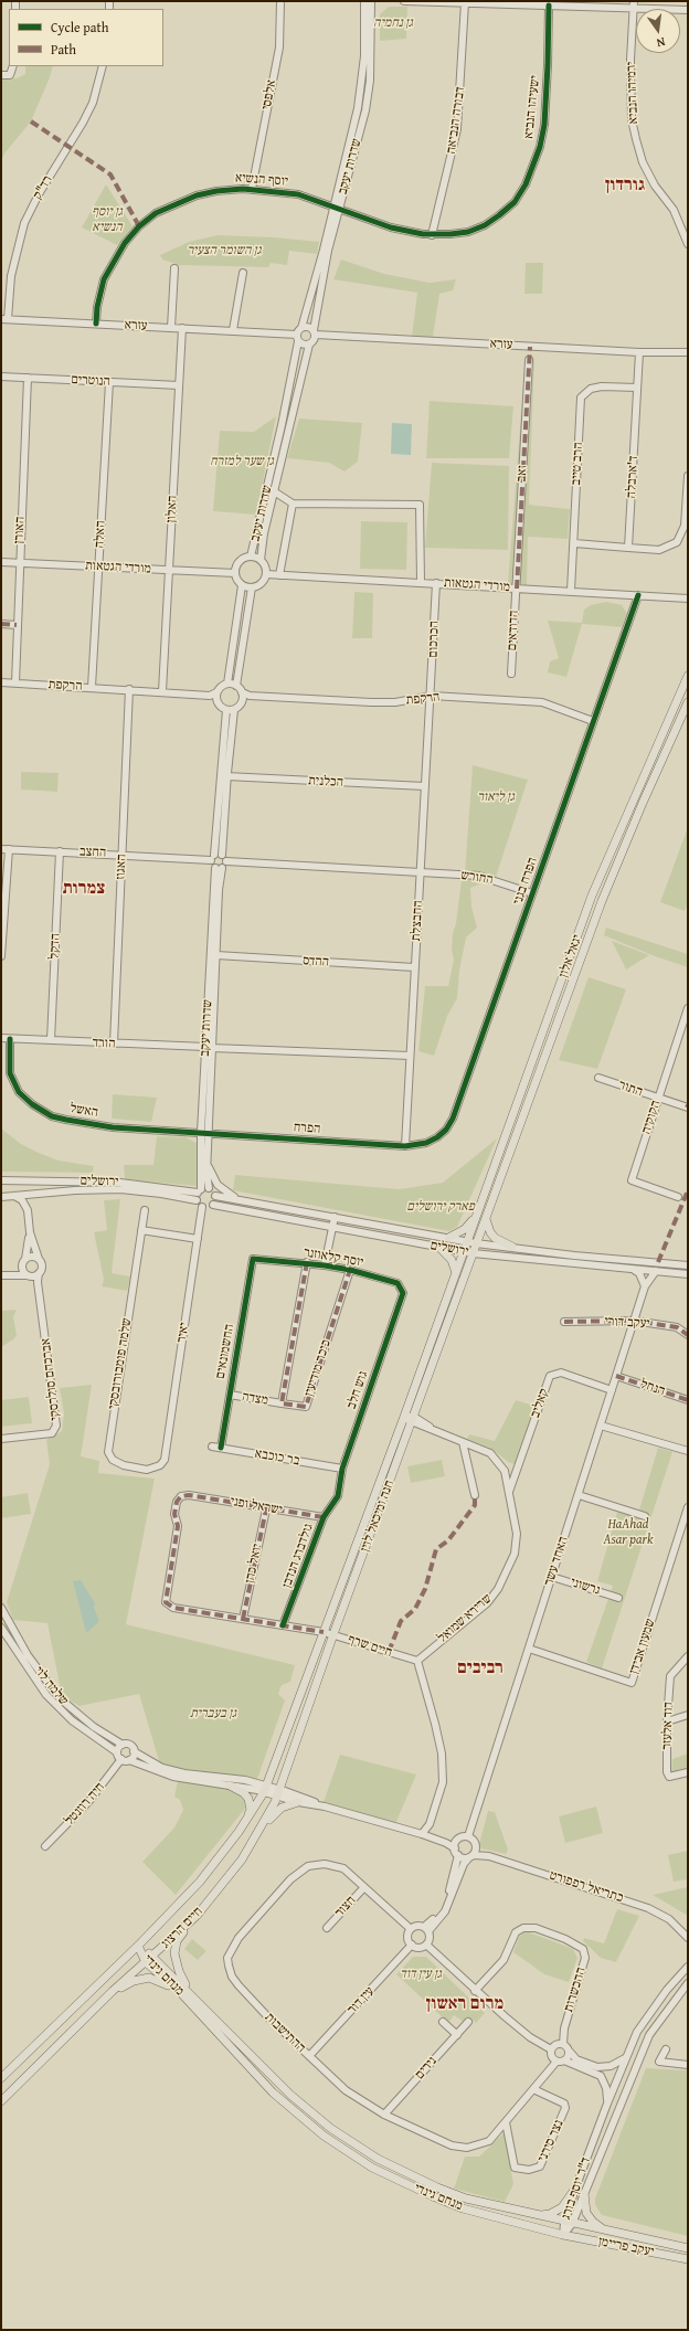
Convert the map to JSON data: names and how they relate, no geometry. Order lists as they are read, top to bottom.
{
  "streets": {
    "main road": [
      "יגאל אלון",
      "חנה ומיכאל לוין",
      "חיים הרצוג",
      "מנחם גינדי",
      "יעקב פריימן"
    ],
    "street": [
      "ירמיהו הנביא",
      "אלפסי",
      "ישעיהו הנביא",
      "דבורה הנביאה",
      "שדרות יעקב",
      "יוסף הנשיא",
      "רד\"ק",
      "עזרא",
      "הנוטרים",
      "הרב טייב",
      "זאב",
      "ד'ארבלה",
      "האלון",
      "האורן",
      "האלה",
      "מורדי הגטאות",
      "הדודאים",
      "הכרכום",
      "הרקפת",
      "הכלנית",
      "החצב",
      "האגוז",
      "החורש",
      "הפרח בגני",
      "החבצלת",
      "הדקל",
      "ההדס",
      "הורד",
      "התור",
      "האשל",
      "הקוקיה",
      "הפרח",
      "ירושלים",
      "יוסף קלאוזנר",
      "יעקב דורי",
      "יאיר",
      "החשמונאים",
      "שלמה פומבורובסקי",
      "כיכר מודיעין",
      "אברכהם סולרסקי",
      "הנחל",
      "גוש חלב",
      "מצדה",
      "קאליב",
      "בר כוכבא",
      "ישראל ופני",
      "גולדברג הנדבן",
      "האחד עשר",
      "יואל כהן",
      "גרשוני",
      "שרירא שמואל",
      "חיים שרף",
      "שמעון אבידן",
      "שלמה לוי",
      "דוד אלעזר",
      "חיה רוזנטל",
      "כתריאל רפפורט",
      "חצור",
      "ההכשרות",
      "עין דור",
      "ההתישבות",
      "נירים",
      "נצר סירני",
      "ד\"ר יוסף בורג"
    ]
  },
  "crossings": [
    ["אלפסי", "יוסף הנשיא"],
    ["ישעיהו הנביא", "דבורה הנביאה"],
    ["ישעיהו הנביא", "שדרות יעקב"],
    ["ישעיהו הנביא", "יוסף הנשיא"],
    ["שדרות יעקב", "יוסף הנשיא"],
    ["שדרות יעקב", "עזרא"],
    ["שדרות יעקב", "מורדי הגטאות"],
    ["שדרות יעקב", "ההדס"],
    ["שדרות יעקב", "הורד"],
    ["שדרות יעקב", "האשל"],
    ["שדרות יעקב", "הפרח"],
    ["שדרות יעקב", "ירושלים"],
    ["שדרות יעקב", "יאיר"],
    ["יוסף הנשיא", "עזרא"],
    ["רד\"ק", "עזרא"],
    ["עזרא", "ד'ארבלה"],
    ["עזרא", "האלון"],
    ["הנוטרים", "האלון"],
    ["הנוטרים", "האורן"],
    ["הנוטרים", "האלה"],
    ["הרב טייב", "ד'ארבלה"],
    ["הרב טייב", "מורדי הגטאות"],
    ["זאב", "מורדי הגטאות"],
    ["זאב", "הדודאים"],
    ["האלון", "מורדי הגטאות"],
    ["האלון", "הרקפת"],
    ["האורן", "מורדי הגטאות"],
    ["האורן", "הרקפת"],
    ["האלה", "מורדי הגטאות"],
    ["האלה", "הרקפת"],
    ["מורדי הגטאות", "הדודאים"],
    ["מורדי הגטאות", "הכרכום"],
    ["מורדי הגטאות", "הפרח בגני"],
    ["הכרכום", "הרקפת"],
    ["הכרכום", "החבצלת"],
    ["הרקפת", "האגוז"],
    ["הרקפת", "הפרח בגני"],
    ["הרקפת", "החבצלת"],
    ["הכלנית", "החבצלת"],
    ["החצב", "האגוז"],
    ["החצב", "הדקל"],
    ["האגוז", "הורד"],
    ["החורש", "הפרח בגני"],
    ["החורש", "החבצלת"],
    ["הפרח בגני", "החבצלת"],
    ["הפרח בגני", "הפרח"],
    ["החבצלת", "ההדס"],
    ["החבצלת", "הורד"],
    ["החבצלת", "הפרח"],
    ["הדקל", "הורד"],
    ["יגאל אלון", "ירושלים"],
    ["יגאל אלון", "חנה ומיכאל לוין"],
    ["הורד", "האשל"],
    ["התור", "הקוקיה"],
    ["האשל", "הפרח"],
    ["ירושלים", "יאיר"],
    ["ירושלים", "חנה ומיכאל לוין"],
    ["ירושלים", "האחד עשר"],
    ["יוסף קלאוזנר", "החשמונאים"],
    ["יוסף קלאוזנר", "כיכר מודיעין"],
    ["יוסף קלאוזנר", "גוש חלב"],
    ["יעקב דורי", "האחד עשר"],
    ["יאיר", "שלמה פומבורובסקי"],
    ["החשמונאים", "מצדה"],
    ["החשמונאים", "בר כוכבא"],
    ["כיכר מודיעין", "מצדה"],
    ["הנחל", "האחד עשר"],
    ["גוש חלב", "בר כוכבא"],
    ["גוש חלב", "גולדברג הנדבן"],
    ["קאליב", "האחד עשר"],
    ["קאליב", "שרירא שמואל"],
    ["ישראל ופני", "גולדברג הנדבן"],
    ["ישראל ופני", "יואל כהן"],
    ["ישראל ופני", "חיים שרף"],
    ["חנה ומיכאל לוין", "שרירא שמואל"],
    ["חנה ומיכאל לוין", "חיים שרף"],
    ["חנה ומיכאל לוין", "חיים הרצוג"],
    ["גולדברג הנדבן", "חיים שרף"],
    ["האחד עשר", "גרשוני"],
    ["האחד עשר", "שמעון אבידן"],
    ["יואל כהן", "חיים שרף"],
    ["שרירא שמואל", "חיים שרף"],
    ["שלמה לוי", "חיה רוזנטל"],
    ["חצור", "ההתישבות"],
    ["חיים הרצוג", "מנחם גינדי"],
    ["מנחם גינדי", "ד\"ר יוסף בורג"],
    ["מנחם גינדי", "יעקב פריימן"],
    ["ההכשרות", "ההתישבות"],
    ["עין דור", "ההתישבות"],
    ["ההתישבות", "נירים"],
    ["ההתישבות", "נצר סירני"],
    ["ד\"ר יוסף בורג", "יעקב פריימן"]
  ],
  "districts": [
    "גורדון",
    "צמרות",
    "רביבים",
    "מרום ראשון"
  ],
  "parks": [
    "גן נחמיה",
    "גן יוסף הנשיא",
    "גן השומר הצעיר",
    "גן שער למזרח",
    "גן ליאור",
    "פארק ירושלים",
    "HaAhad Asar park",
    "גן בעברית",
    "גן עין דוד"
  ],
  "legend": ["Cycle path", "Path"],
  "north": "bottom"
}
